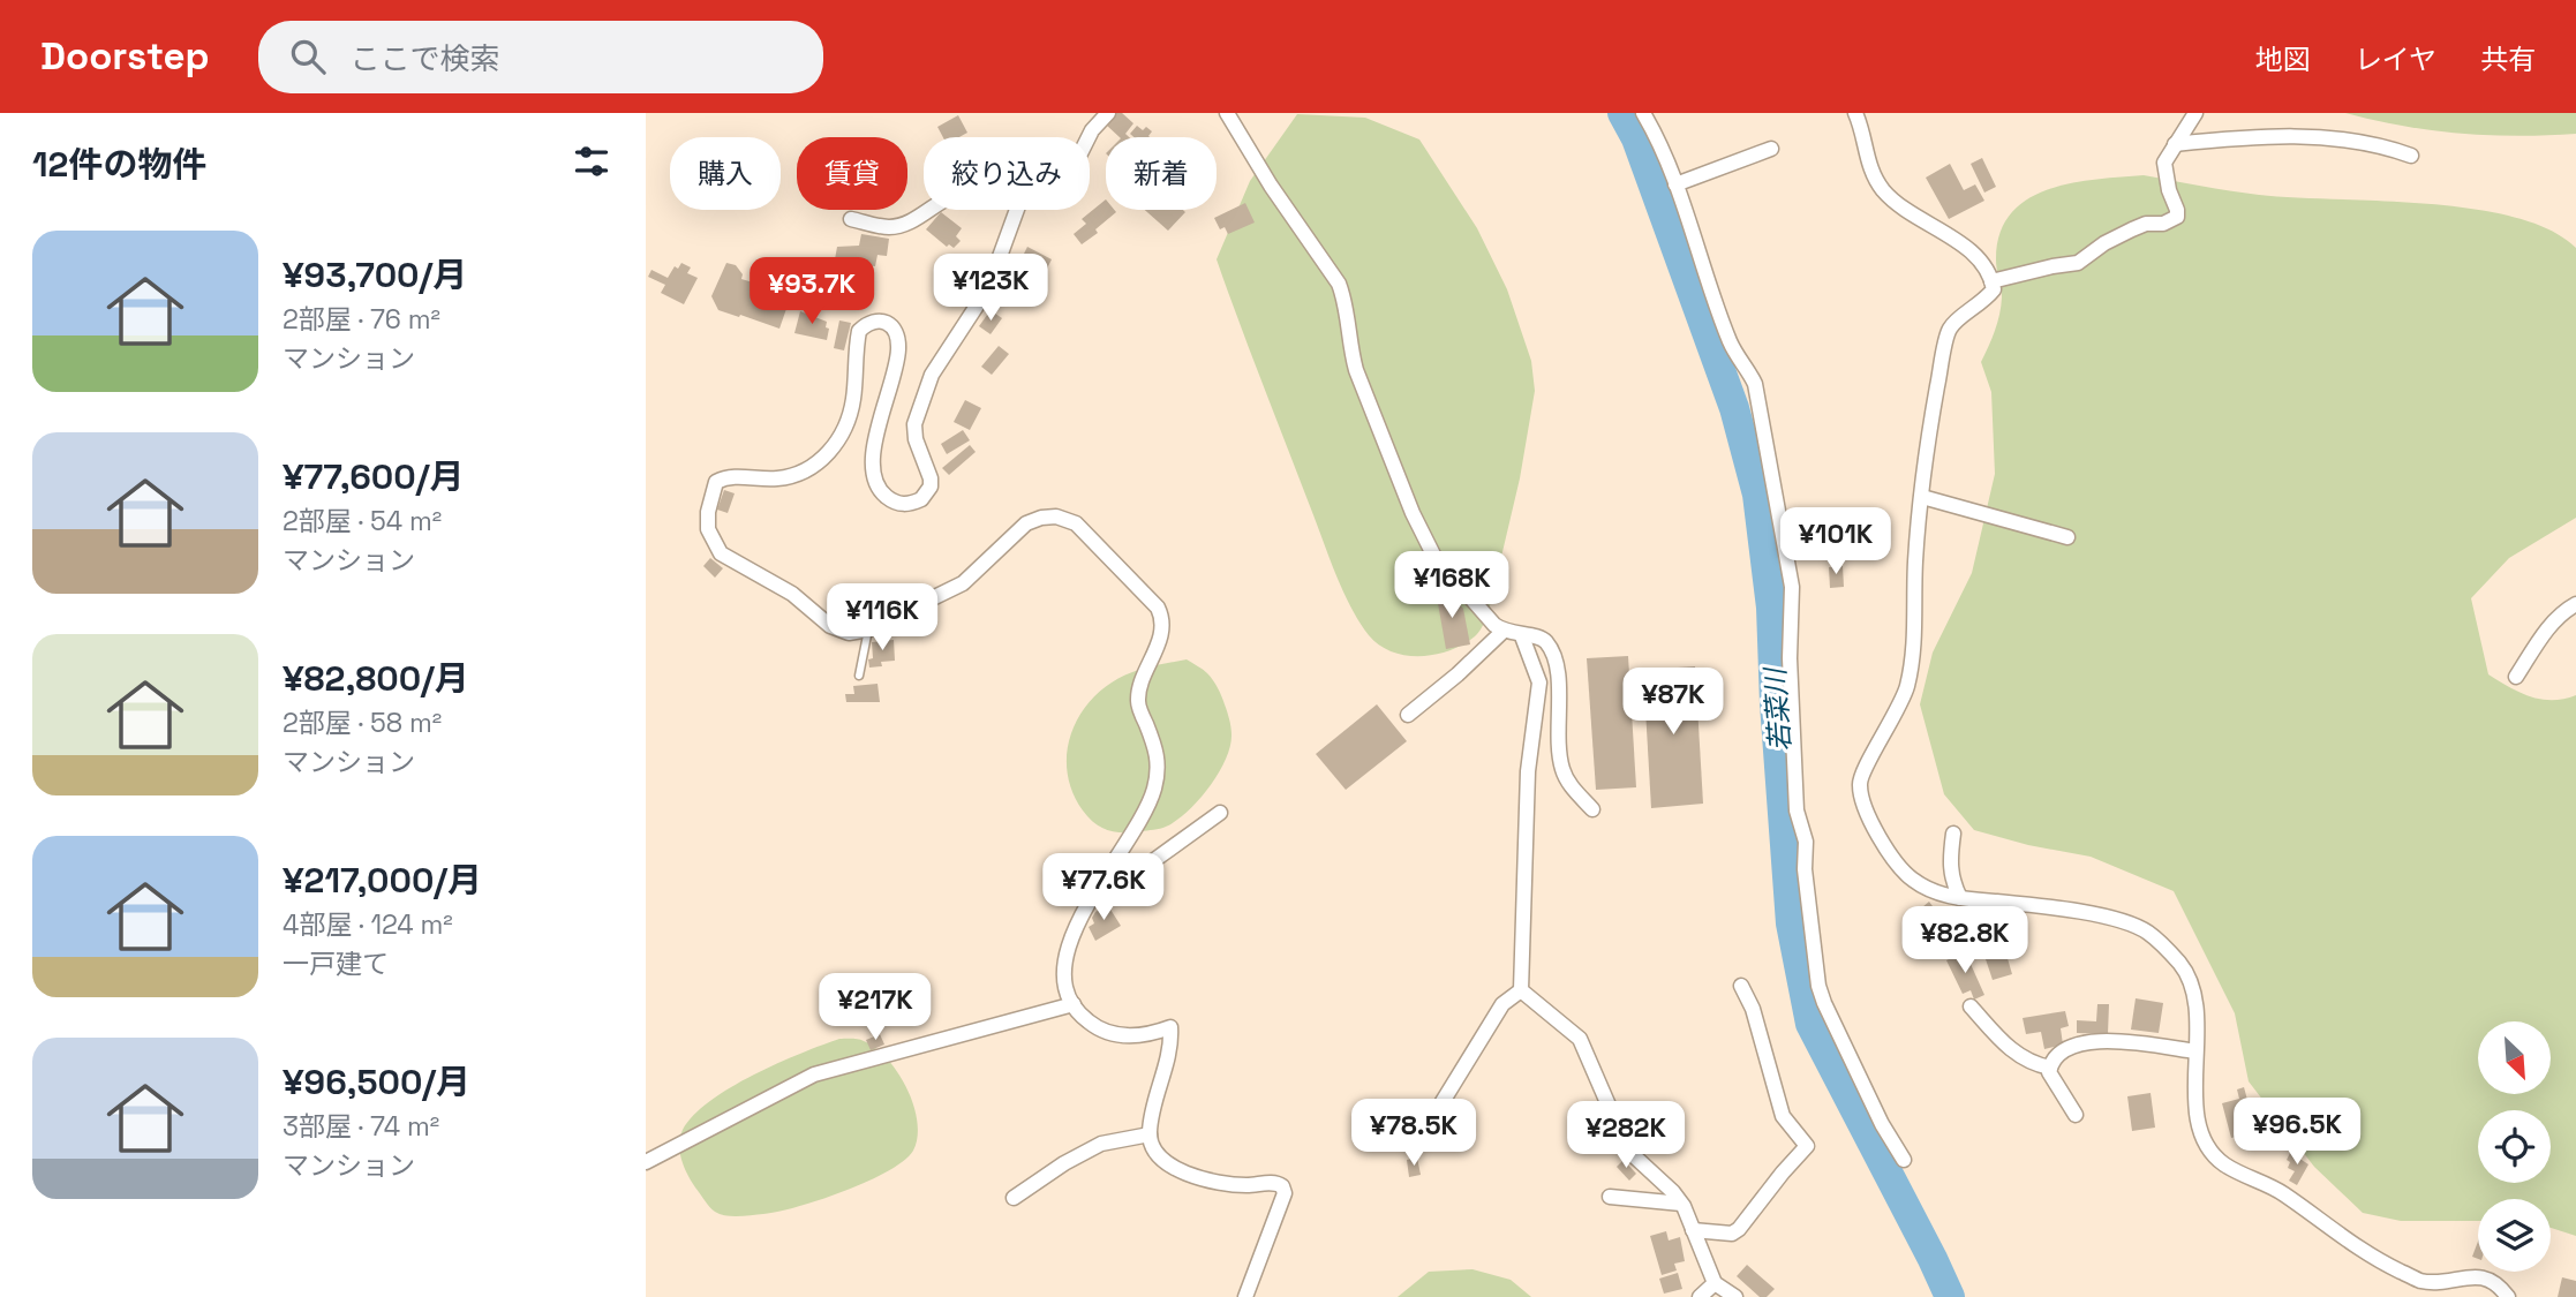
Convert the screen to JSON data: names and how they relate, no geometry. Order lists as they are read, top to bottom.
{
  "water": ["若菜川"],
  "north": "bottom right",
  "page": {
    "header": "Doorstep",
    "search": "ここで検索",
    "nav": ["地図", "レイヤ", "共有"],
    "heading": "12件の物件",
    "chip": [
      "購入",
      "賃貸",
      "絞り込み",
      "新着"
    ],
    "list": [
      {
        "name": "¥93,700/月",
        "note": "2部屋 · 76 m² · マンション"
      },
      {
        "name": "¥77,600/月",
        "note": "2部屋 · 54 m² · マンション"
      },
      {
        "name": "¥82,800/月",
        "note": "2部屋 · 58 m² · マンション"
      },
      {
        "name": "¥217,000/月",
        "note": "4部屋 · 124 m² · 一戸建て"
      },
      {
        "name": "¥96,500/月",
        "note": "3部屋 · 74 m² · マンション"
      }
    ],
    "price": [
      "¥123K",
      "¥93.7K",
      "¥101K",
      "¥168K",
      "¥116K",
      "¥87K",
      "¥77.6K",
      "¥82.8K",
      "¥217K",
      "¥96.5K",
      "¥78.5K",
      "¥282K"
    ]
  }
}
